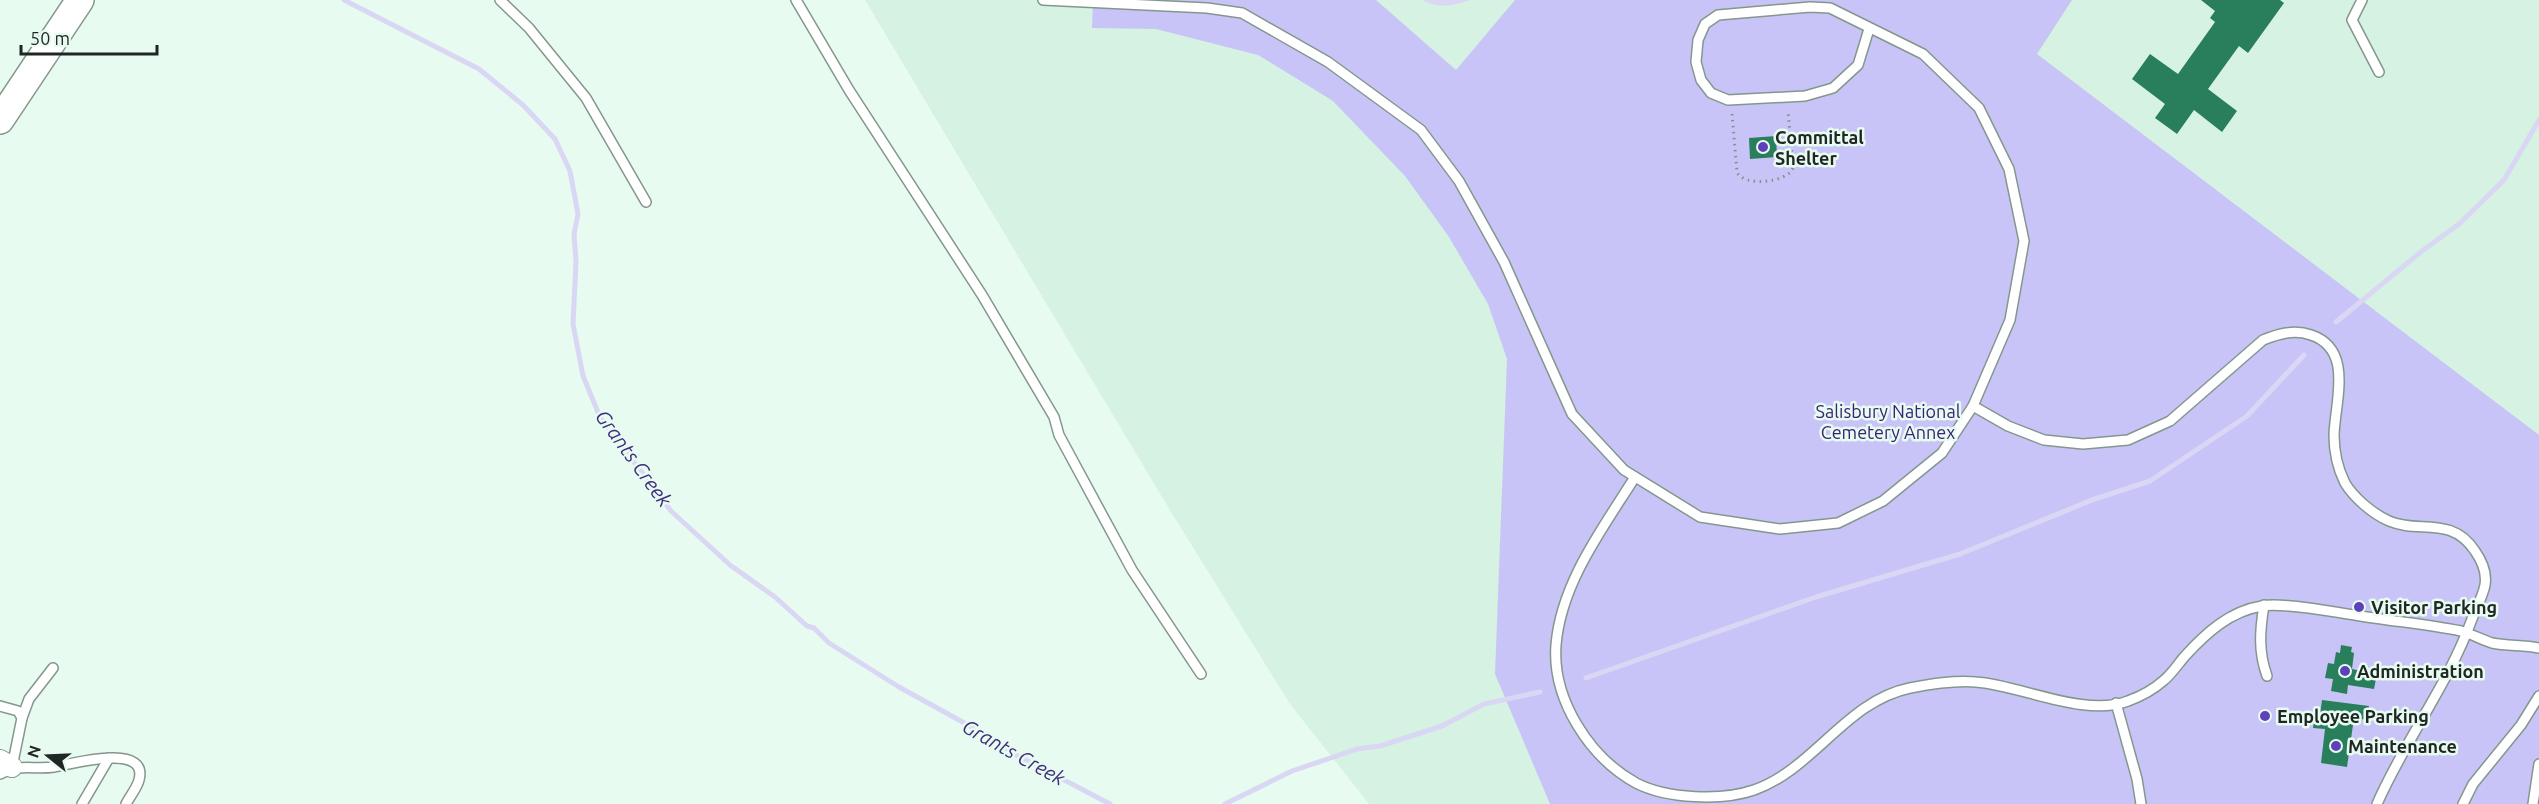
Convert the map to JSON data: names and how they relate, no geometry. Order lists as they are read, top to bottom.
{
  "water": ["Grants Creek"],
  "parks": ["Salisbury National Cemetery Annex"],
  "places": [
    "Committal Shelter",
    "Visitor Parking",
    "Administration",
    "Employee Parking",
    "Maintenance"
  ],
  "scale_bar": "50 m",
  "north": "left"
}
